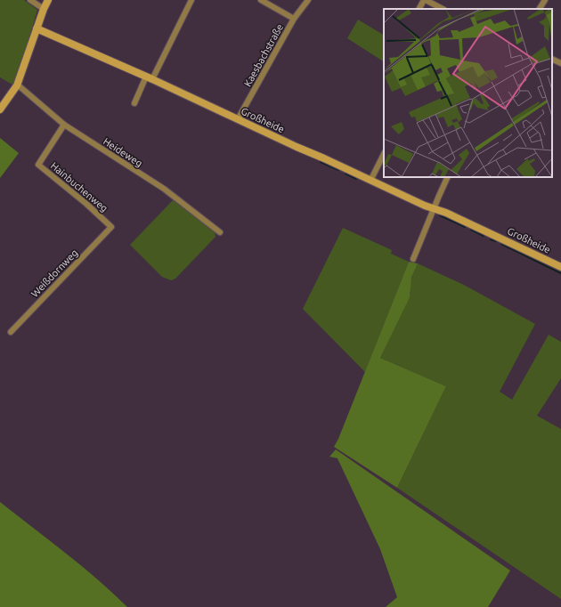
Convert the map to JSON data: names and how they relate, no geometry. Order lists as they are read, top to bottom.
{
  "streets": {
    "street": [
      "Kaesbachstraße",
      "Großheide",
      "Heideweg",
      "Hainbuchenweg",
      "Weißdornweg"
    ]
  },
  "crossings": [
    ["Kaesbachstraße", "Großheide"],
    ["Heideweg", "Hainbuchenweg"],
    ["Hainbuchenweg", "Weißdornweg"]
  ]
}
